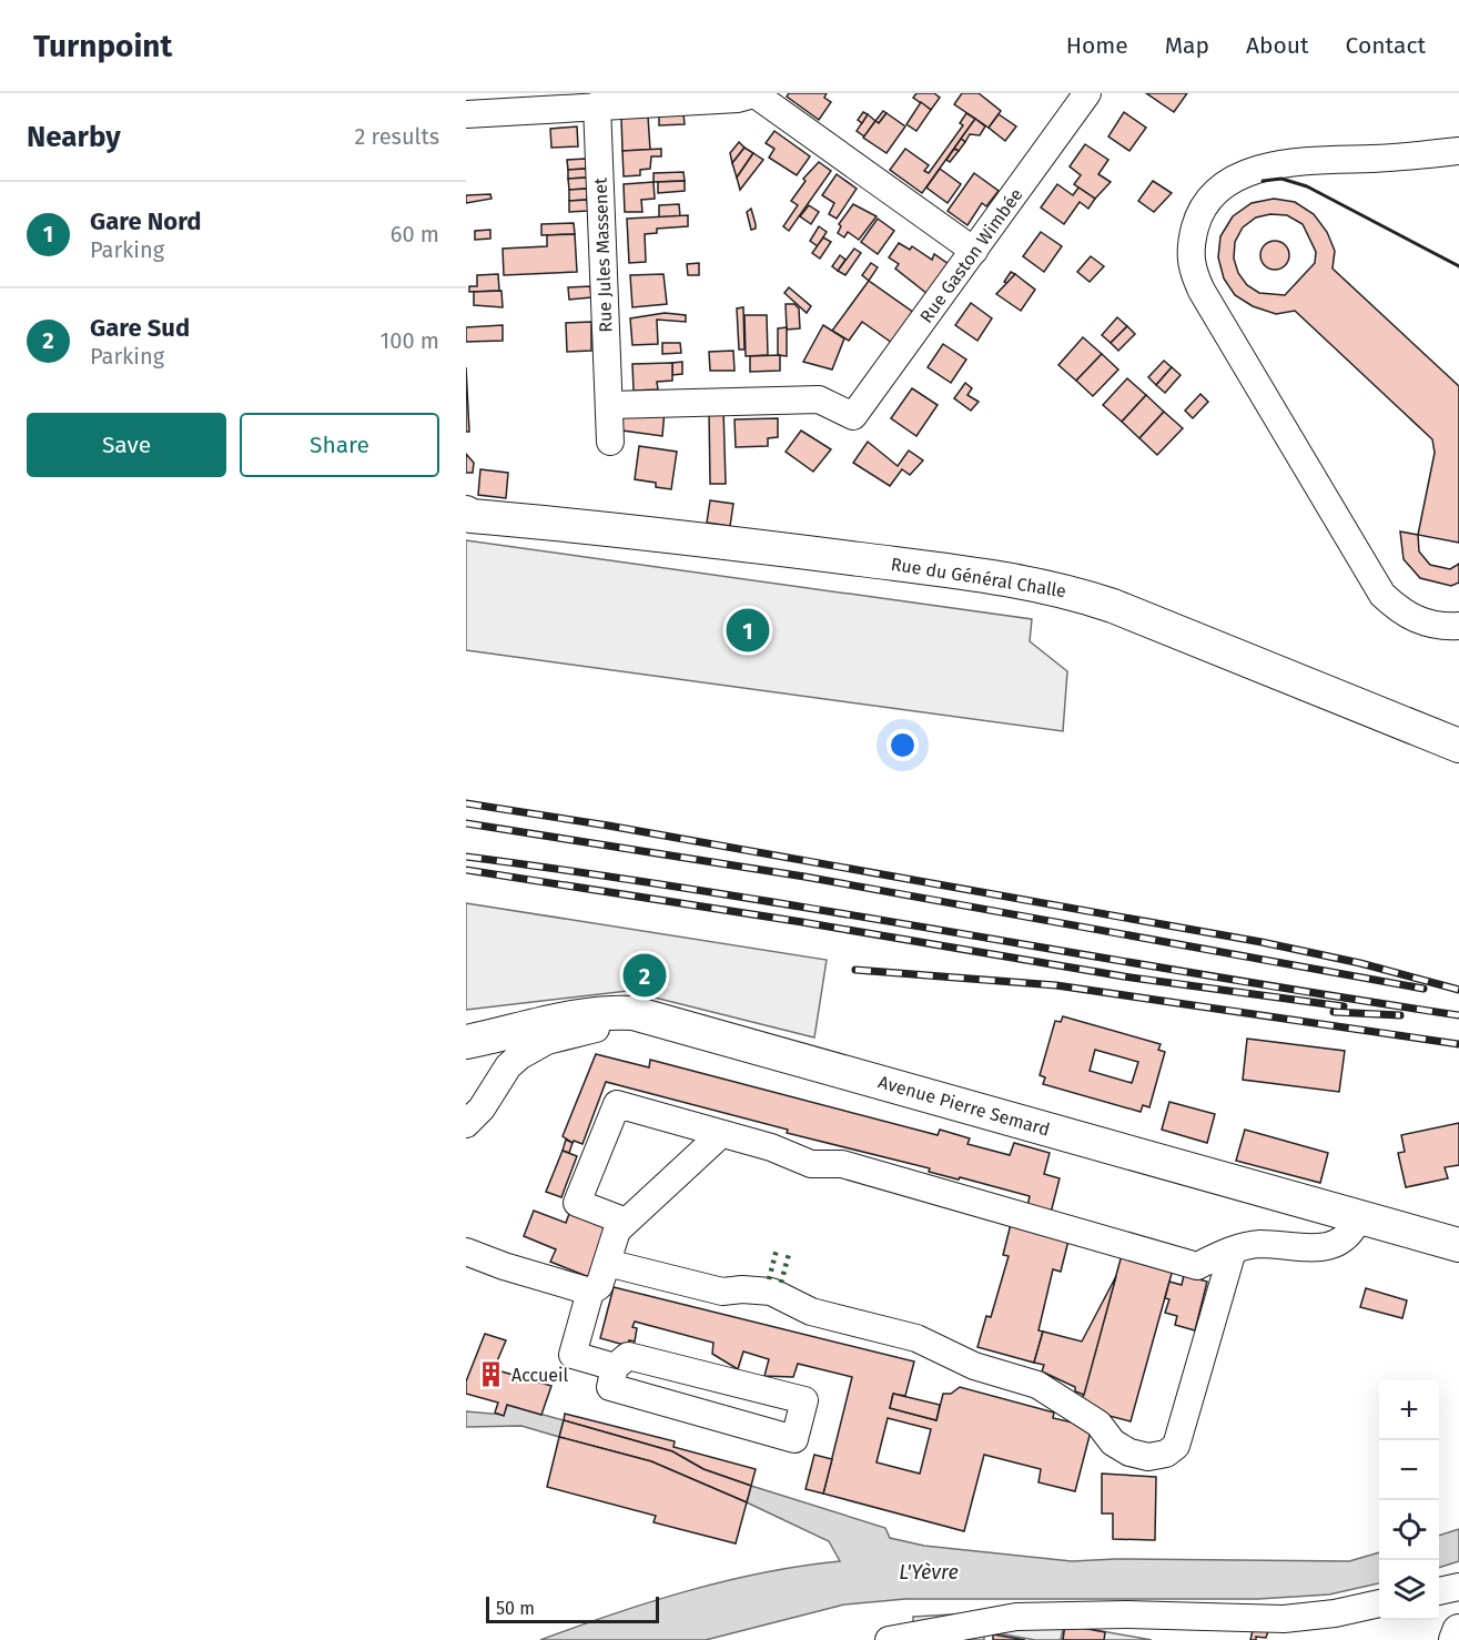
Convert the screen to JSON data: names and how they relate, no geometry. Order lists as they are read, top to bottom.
{
  "streets": {
    "main road": ["Rue du Général Challe", "Avenue Pierre Semard"],
    "street": ["Rue Jules Massenet", "Rue Gaston Wimbée"]
  },
  "crossings": [
    ["Rue Jules Massenet", "Rue Gaston Wimbée"]
  ],
  "water": ["L'Yèvre"],
  "places": {
    "building": ["Accueil"]
  },
  "scale_bar": "50 m",
  "page": {
    "header": "Turnpoint",
    "nav": [
      "Home",
      "Map",
      "About",
      "Contact"
    ],
    "heading": ["Nearby", "2 results"],
    "list": [
      {
        "mark": "1",
        "name": "Gare Nord",
        "note": "Parking",
        "value": "60 m"
      },
      {
        "mark": "2",
        "name": "Gare Sud",
        "note": "Parking",
        "value": "100 m"
      }
    ],
    "buttons": ["Save", "Share"],
    "pins": ["1", "2"],
    "map_buttons": ["+", "−"],
    "scale": "50 m"
  }
}
